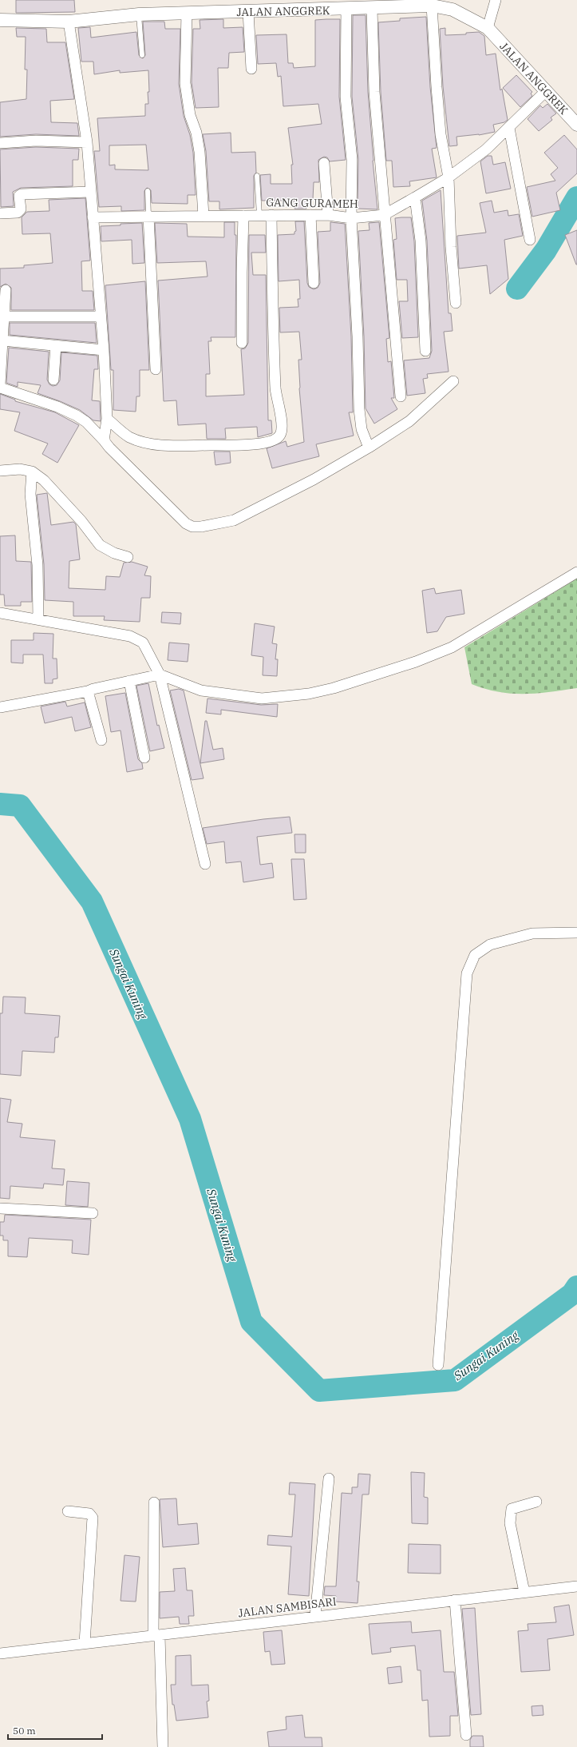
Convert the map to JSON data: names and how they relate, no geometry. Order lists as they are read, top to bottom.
{
  "streets": {
    "street": ["JALAN ANGGREK", "GANG GURAMEH", "JALAN SAMBISARI"]
  },
  "crossings": [
    ["JALAN ANGGREK", "GANG GURAMEH"]
  ],
  "water": ["Sungai Kuning"],
  "scale_bar": "50 m"
}
